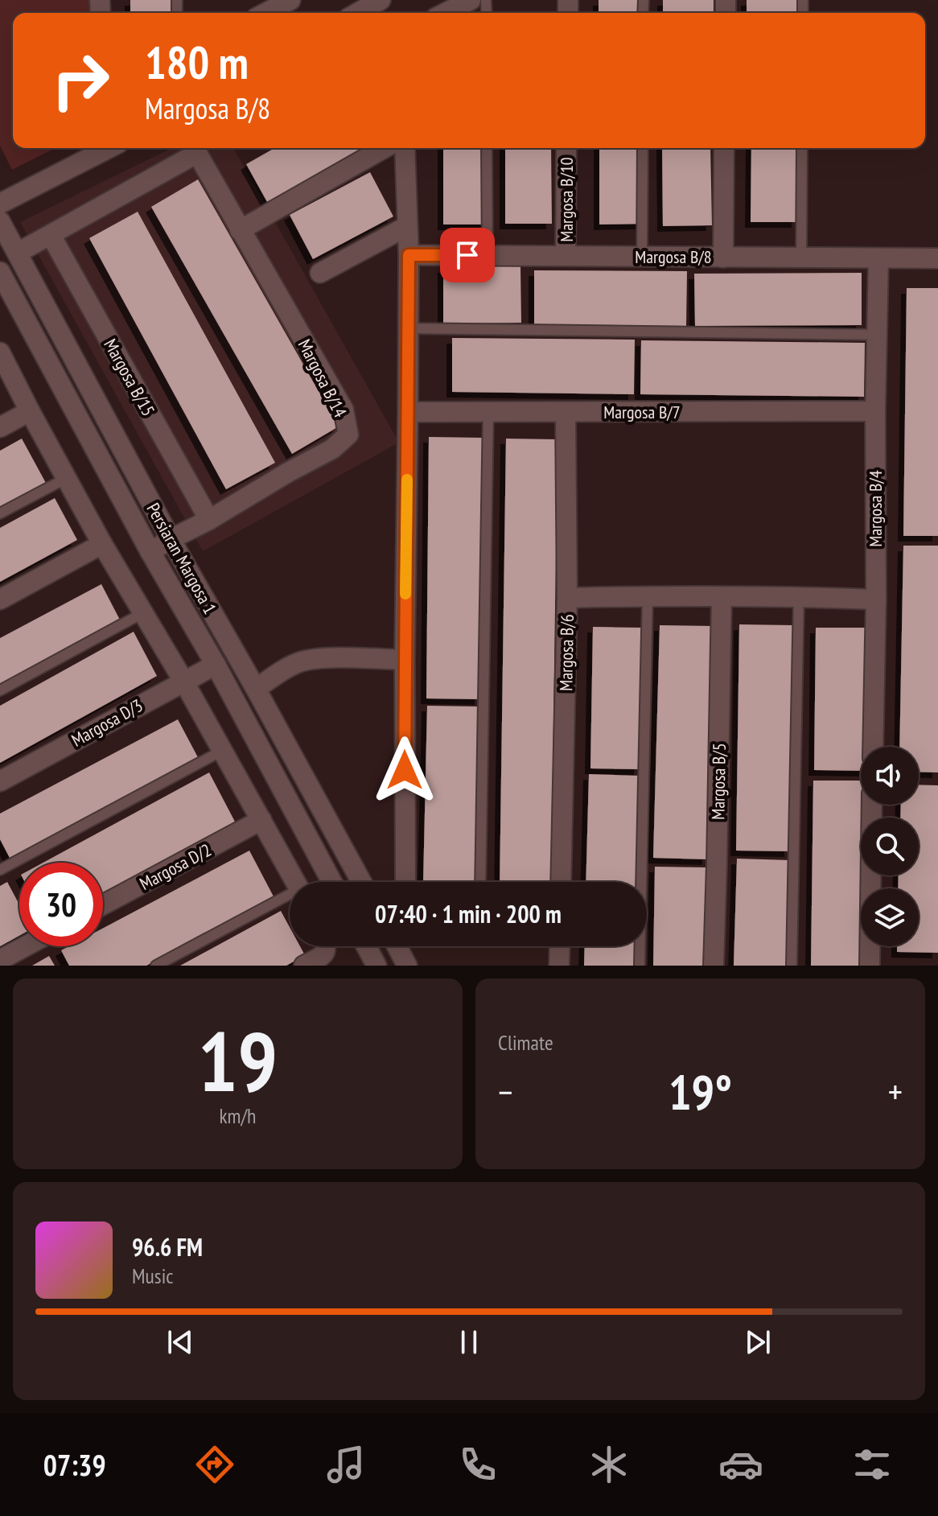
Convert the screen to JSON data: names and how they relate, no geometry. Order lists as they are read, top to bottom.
{
  "streets": {
    "street": [
      "Margosa B/10",
      "Margosa B/8",
      "Margosa B/15",
      "Margosa B/14",
      "Margosa B/7",
      "Margosa B/4",
      "Persiaran Margosa 1",
      "Margosa B/6",
      "Margosa D/3",
      "Margosa B/5",
      "Margosa D/2"
    ]
  },
  "crossings": [
    ["Margosa B/10", "Margosa B/8"],
    ["Margosa B/8", "Margosa B/4"],
    ["Margosa B/15", "Margosa B/14"],
    ["Margosa B/14", "Persiaran Margosa 1"],
    ["Margosa B/7", "Margosa B/4"],
    ["Margosa B/7", "Margosa B/6"],
    ["Persiaran Margosa 1", "Margosa D/3"]
  ],
  "page": {
    "turn": ["180 m", "Margosa B/8"],
    "limit": "30",
    "trip": "07:40 · 1 min · 200 m",
    "tile": [
      ["19", "km/h"],
      "Climate"
    ],
    "heat": ["−", "19°", "+"],
    "song": ["96.6 FM", "Music"],
    "tabs": "07:39"
  }
}
